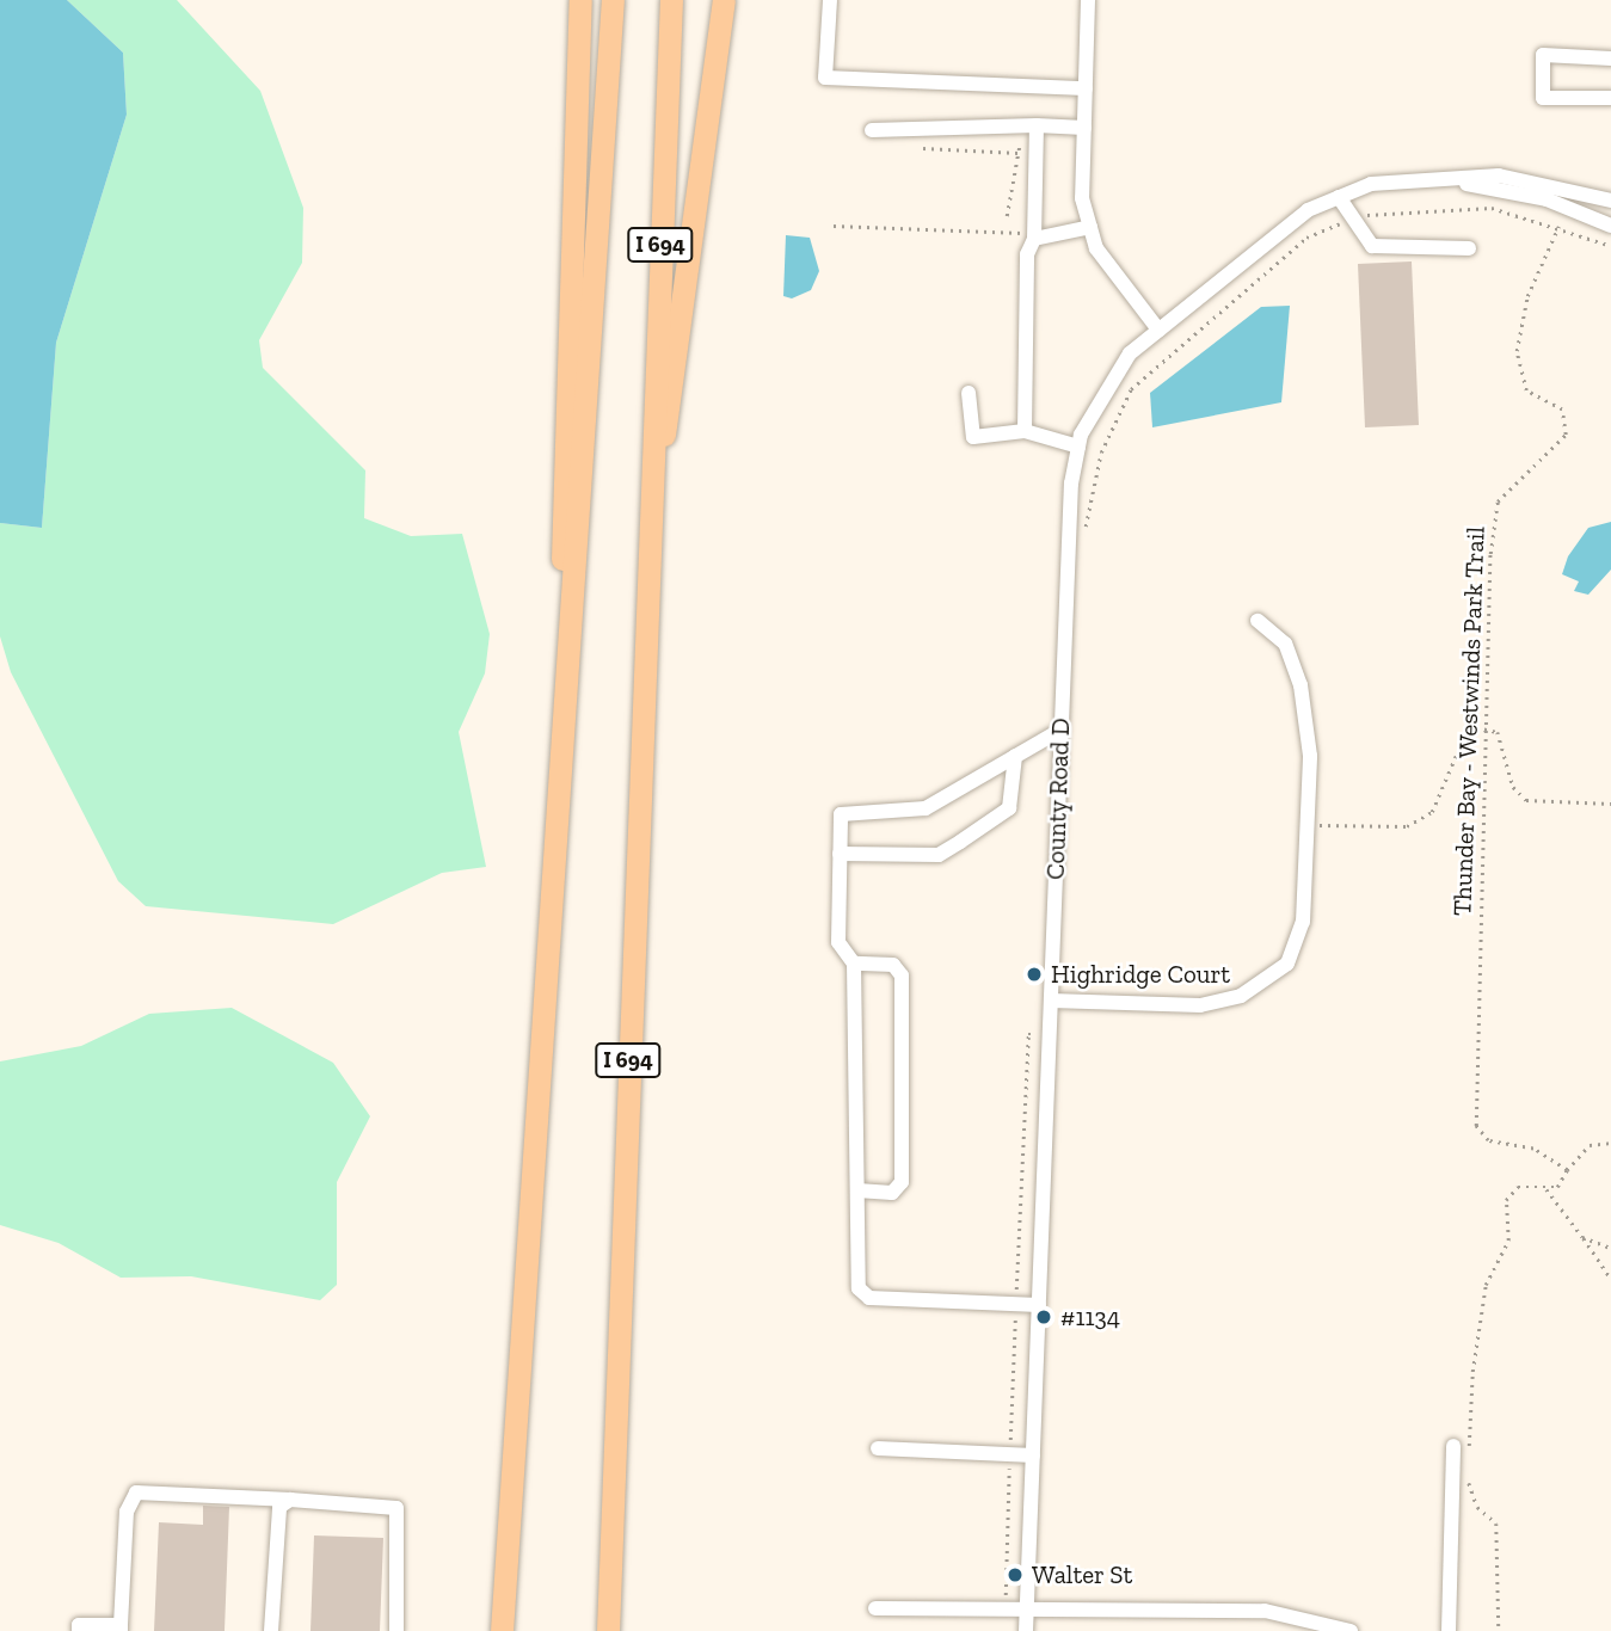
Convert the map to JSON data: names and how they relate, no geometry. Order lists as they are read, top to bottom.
{
  "streets": {
    "highway": ["I 694"],
    "street": ["County Road D"],
    "path": ["Thunder Bay - Westwinds Park Trail"]
  },
  "places": ["Highridge Court", "#1134", "Walter St"]
}
